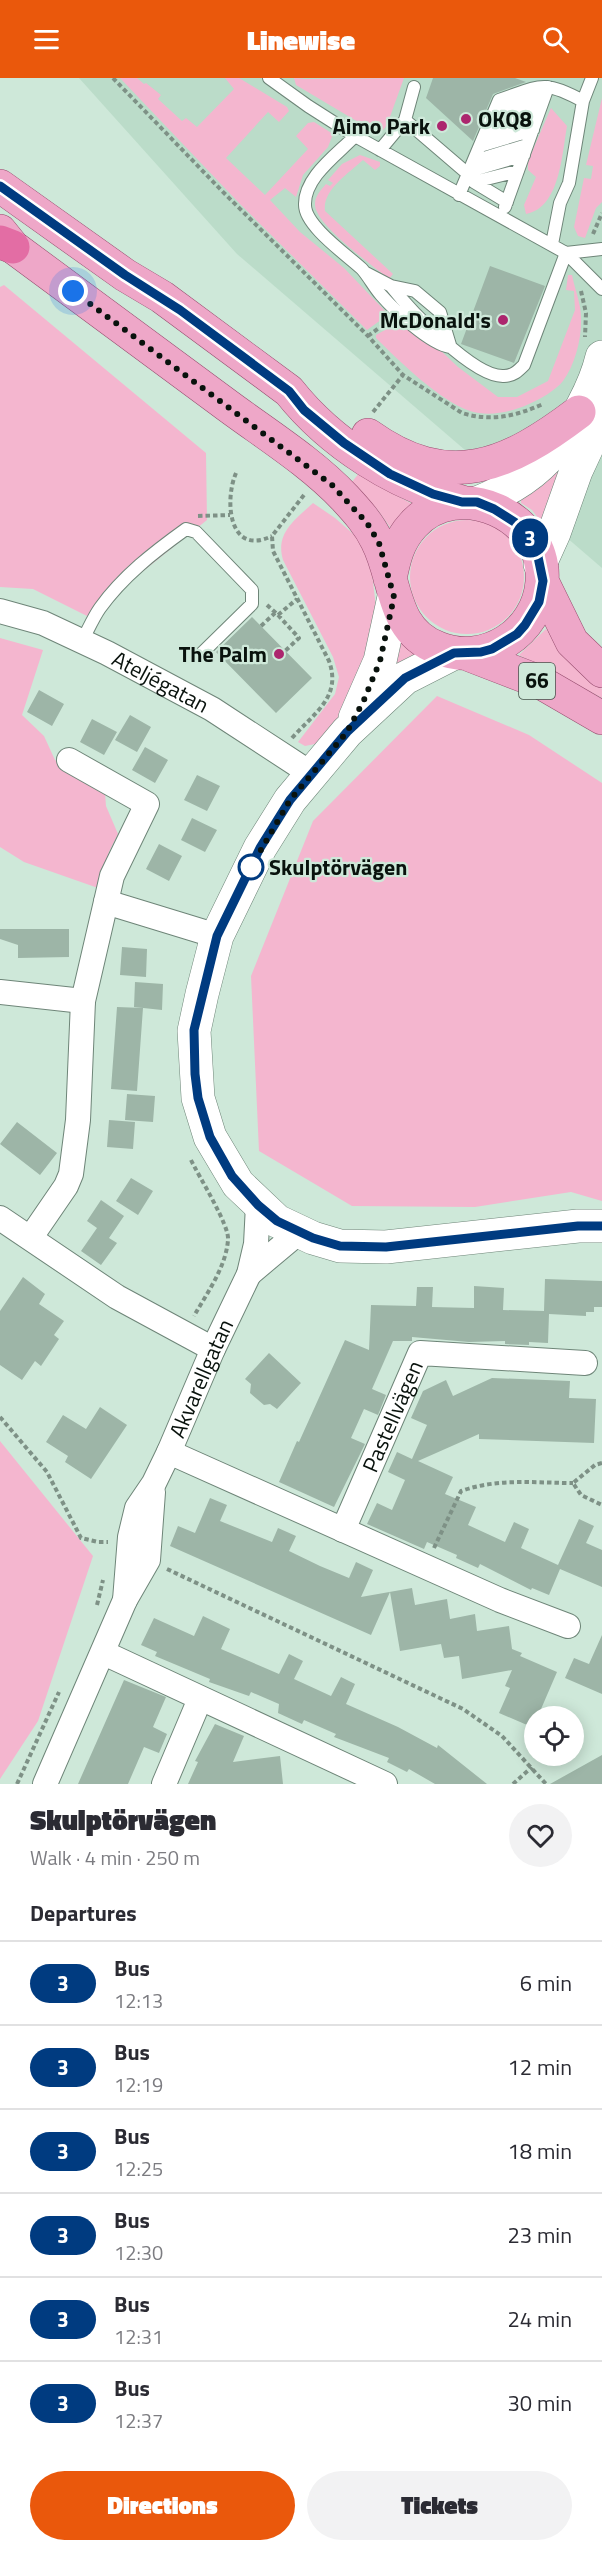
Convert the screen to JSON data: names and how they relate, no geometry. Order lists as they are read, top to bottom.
{
  "streets": {
    "main road": ["66"],
    "street": ["Ateljégatan", "Akvarellgatan", "Pastellvägen"]
  },
  "places": [
    "OKQ8",
    "Aimo Park",
    "McDonald's",
    "The Palm",
    "Skulptörvägen"
  ],
  "lines": ["bus line 3"],
  "page": {
    "header": "Linewise",
    "on_map": "3",
    "heading": [
      ["Skulptörvägen", "Walk · 4 min · 250 m"],
      "Departures"
    ],
    "list": [
      {
        "mark": "3",
        "name": "Bus",
        "note": "12:13",
        "value": "6 min"
      },
      {
        "mark": "3",
        "name": "Bus",
        "note": "12:19",
        "value": "12 min"
      },
      {
        "mark": "3",
        "name": "Bus",
        "note": "12:25",
        "value": "18 min"
      },
      {
        "mark": "3",
        "name": "Bus",
        "note": "12:30",
        "value": "23 min"
      },
      {
        "mark": "3",
        "name": "Bus",
        "note": "12:31",
        "value": "24 min"
      },
      {
        "mark": "3",
        "name": "Bus",
        "note": "12:37",
        "value": "30 min"
      }
    ],
    "buttons": ["Directions", "Tickets"]
  }
}
